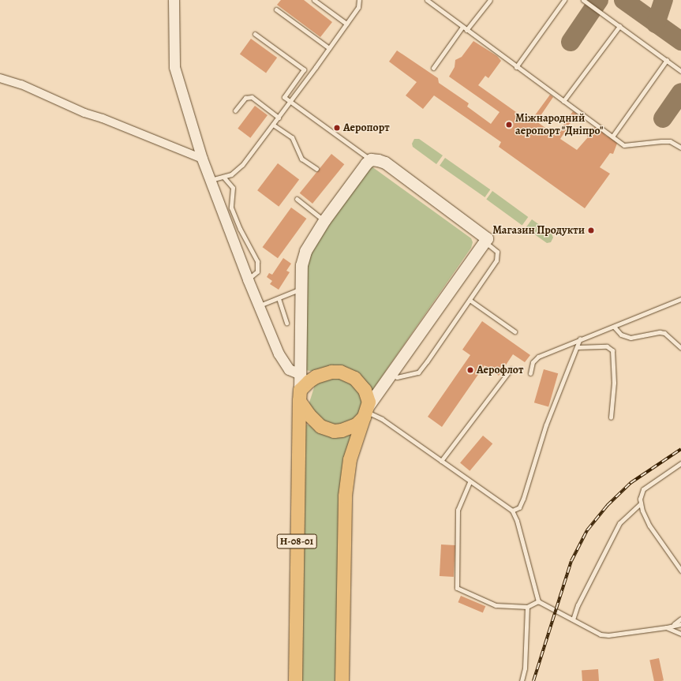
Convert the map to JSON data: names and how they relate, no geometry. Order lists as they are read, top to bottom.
{
  "streets": {
    "main road": ["Н-08-01"]
  },
  "places": [
    "Міжнародний аеропорт \"Дніпро\"",
    "Аеропорт",
    "Магазин Продукти",
    "Аерофлот"
  ]
}
